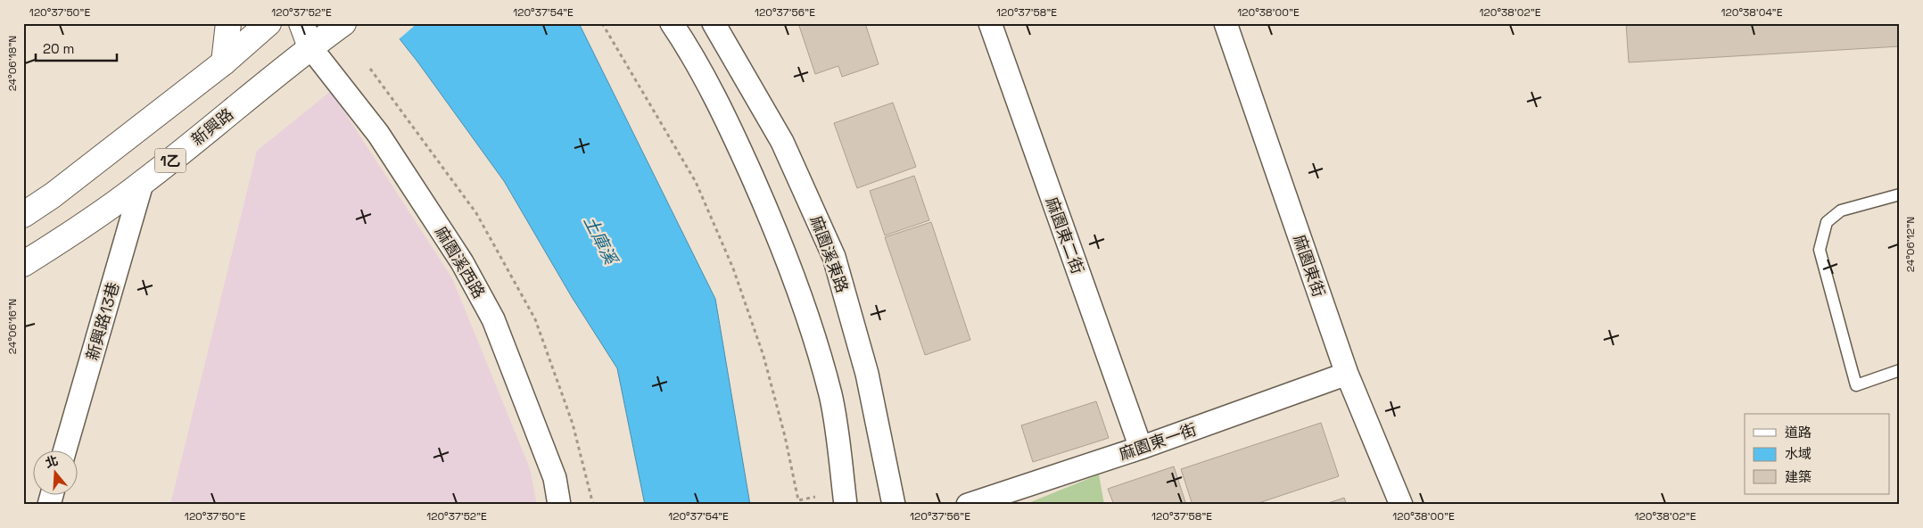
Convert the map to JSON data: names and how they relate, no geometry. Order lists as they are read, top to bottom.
{
  "streets": {
    "main road": ["新興路", "1乙"],
    "street": [
      "麻園東二街",
      "麻園溪東路",
      "麻園溪西路",
      "麻園東街",
      "新興路13巷",
      "麻園東一街"
    ]
  },
  "crossings": [
    ["新興路", "1乙"],
    ["新興路", "麻園溪西路"],
    ["新興路", "新興路13巷"],
    ["1乙", "麻園溪西路"],
    ["麻園東二街", "麻園東一街"],
    ["麻園東街", "麻園東一街"]
  ],
  "water": ["土庫溪"],
  "legend": ["道路", "水域", "建築"],
  "scale_bar": "20 m",
  "north": "top",
  "coordinates": [
    "120°37'50\"E",
    "120°37'52\"E",
    "120°37'54\"E",
    "120°37'56\"E",
    "120°37'58\"E",
    "120°38'00\"E",
    "120°38'02\"E",
    "120°38'04\"E",
    "24°06'18\"N",
    "24°06'12\"N",
    "24°06'16\"N"
  ]
}
